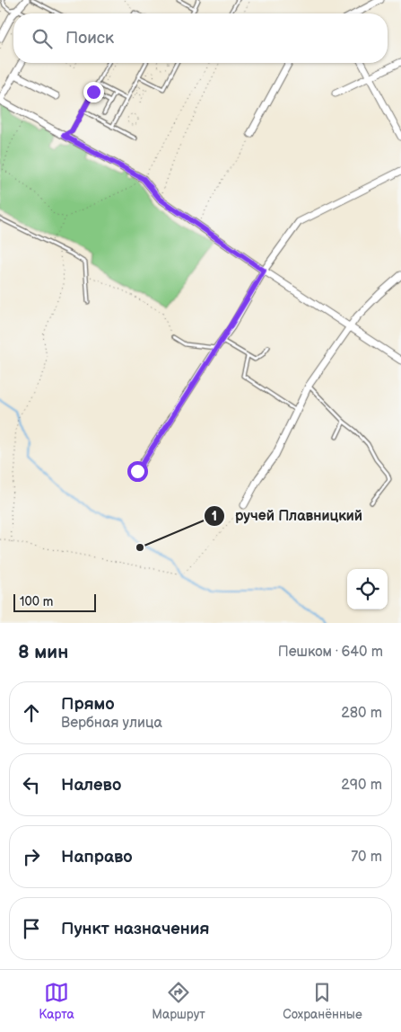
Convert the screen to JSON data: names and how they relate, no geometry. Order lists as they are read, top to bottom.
{
  "places": ["ручей Плавницкий"],
  "scale_bar": "100 m",
  "page": {
    "search": "Поиск",
    "scale": "100 m",
    "heading": ["8 мин", "Пешком · 640 m"],
    "list": [
      ["Прямо", "Вербная улица", "280 m"],
      ["Налево", "290 m"],
      ["Направо", "70 m"],
      "Пункт назначения"
    ],
    "nav": ["Карта", "Маршрут", "Сохранённые"]
  }
}
